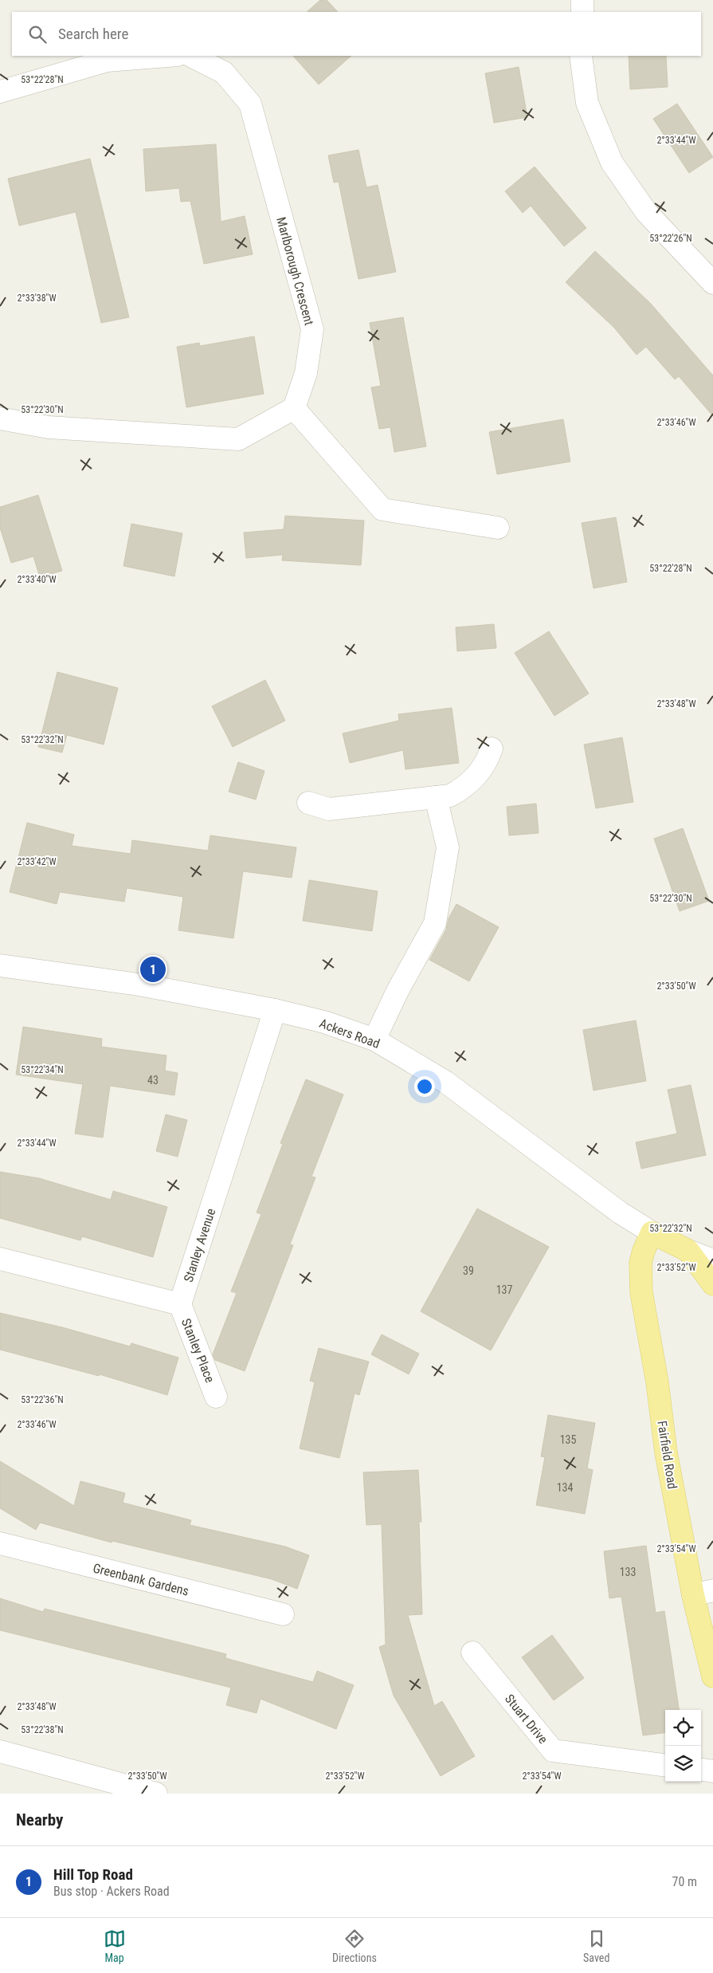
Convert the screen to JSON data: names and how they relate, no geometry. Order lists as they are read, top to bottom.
{
  "streets": {
    "main road": ["Ackers Road", "Fairfield Road"],
    "street": [
      "Marlborough Crescent",
      "Stanley Avenue",
      "Stanley Place",
      "Greenbank Gardens",
      "Stuart Drive"
    ]
  },
  "crossings": [
    ["Ackers Road", "Stanley Avenue"],
    ["Ackers Road", "Fairfield Road"],
    ["Stanley Avenue", "Stanley Place"]
  ],
  "house_numbers": [
    "43",
    "39",
    "137",
    "135",
    "134",
    "133"
  ],
  "page": {
    "search": "Search here",
    "pins": "1",
    "heading": "Nearby",
    "list": [
      {
        "mark": "1",
        "name": "Hill Top Road",
        "note": "Bus stop · Ackers Road",
        "value": "70 m"
      }
    ],
    "nav": ["Map", "Directions", "Saved"]
  },
  "coordinates": [
    "53°22'28\"N",
    "2°33'44\"W",
    "53°22'26\"N",
    "2°33'38\"W",
    "53°22'30\"N",
    "2°33'46\"W",
    "2°33'40\"W",
    "2°33'48\"W",
    "53°22'32\"N",
    "2°33'42\"W",
    "2°33'50\"W",
    "53°22'34\"N",
    "2°33'52\"W",
    "53°22'36\"N",
    "2°33'54\"W",
    "53°22'38\"N"
  ]
}
